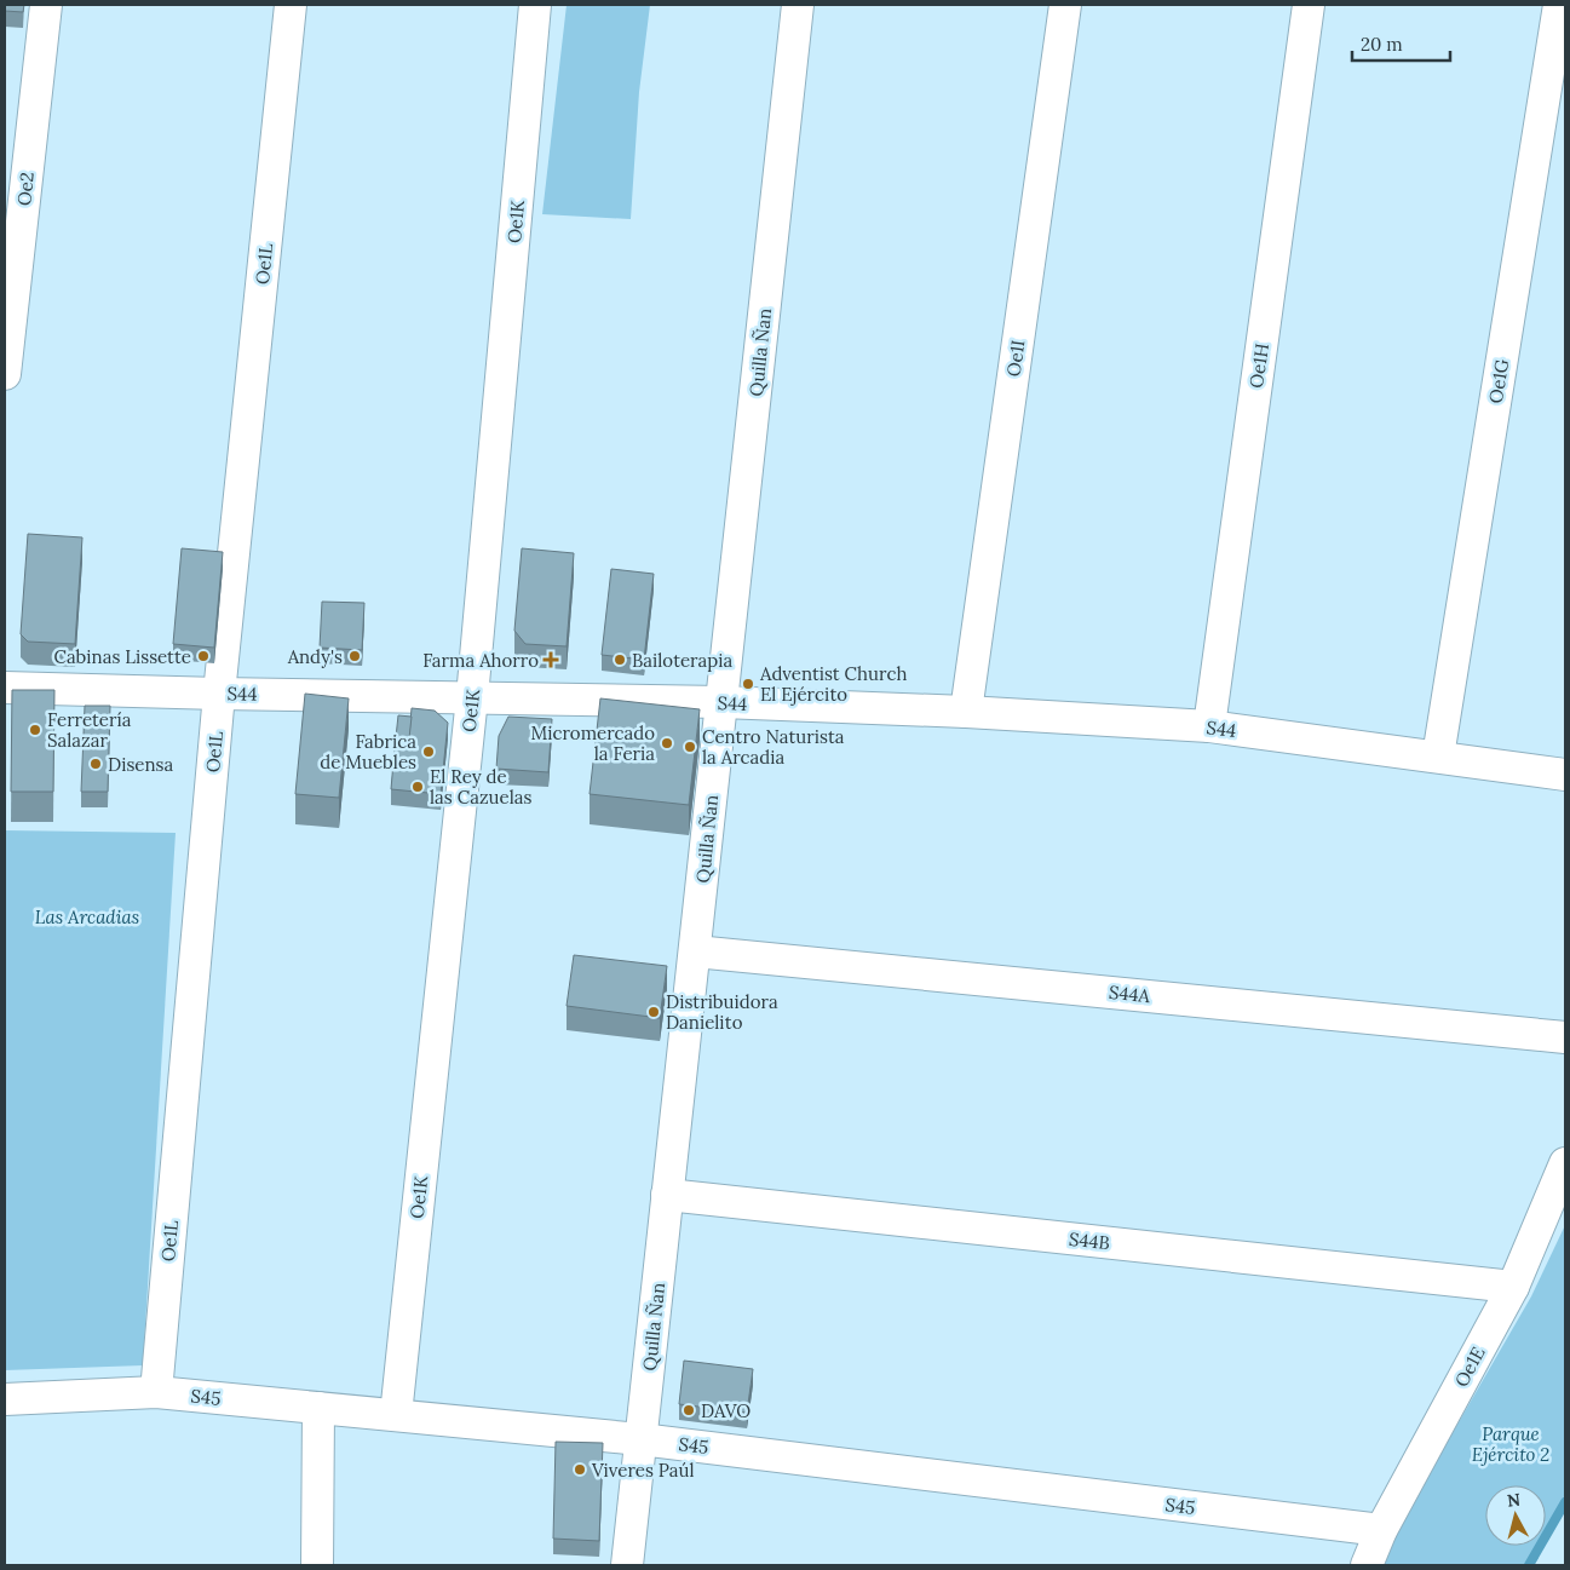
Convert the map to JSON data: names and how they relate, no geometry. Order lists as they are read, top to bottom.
{
  "streets": {
    "street": [
      "Oe2",
      "Oe1K",
      "Oe1L",
      "Quilla Ñan",
      "Oe1I",
      "Oe1H",
      "Oe1G",
      "S44",
      "S44A",
      "S44B",
      "Oe1E",
      "S45"
    ]
  },
  "crossings": [
    ["Oe1K", "S44"],
    ["Oe1K", "S45"],
    ["Oe1L", "S44"],
    ["Oe1L", "S45"],
    ["Quilla Ñan", "S44"],
    ["Quilla Ñan", "S44A"],
    ["Quilla Ñan", "S44B"],
    ["Quilla Ñan", "S45"],
    ["Oe1I", "S44"],
    ["Oe1H", "S44"],
    ["Oe1G", "S44"],
    ["S44B", "Oe1E"],
    ["Oe1E", "S45"]
  ],
  "parks": ["Las Arcadias", "Parque Ejército 2"],
  "places": {
    "other": [
      "Cabinas Lissette",
      "Andy's",
      "Bailoterapia",
      "Adventist Church El Ejército",
      "Ferretería Salazar",
      "Micromercado la Feria",
      "Centro Naturista la Arcadia",
      "Fabrica de Muebles",
      "Disensa",
      "El Rey de las Cazuelas",
      "Distribuidora Danielito",
      "DAVO",
      "Viveres Paúl"
    ],
    "health": ["Farma Ahorro"]
  },
  "scale_bar": "20 m",
  "north": "top"
}
